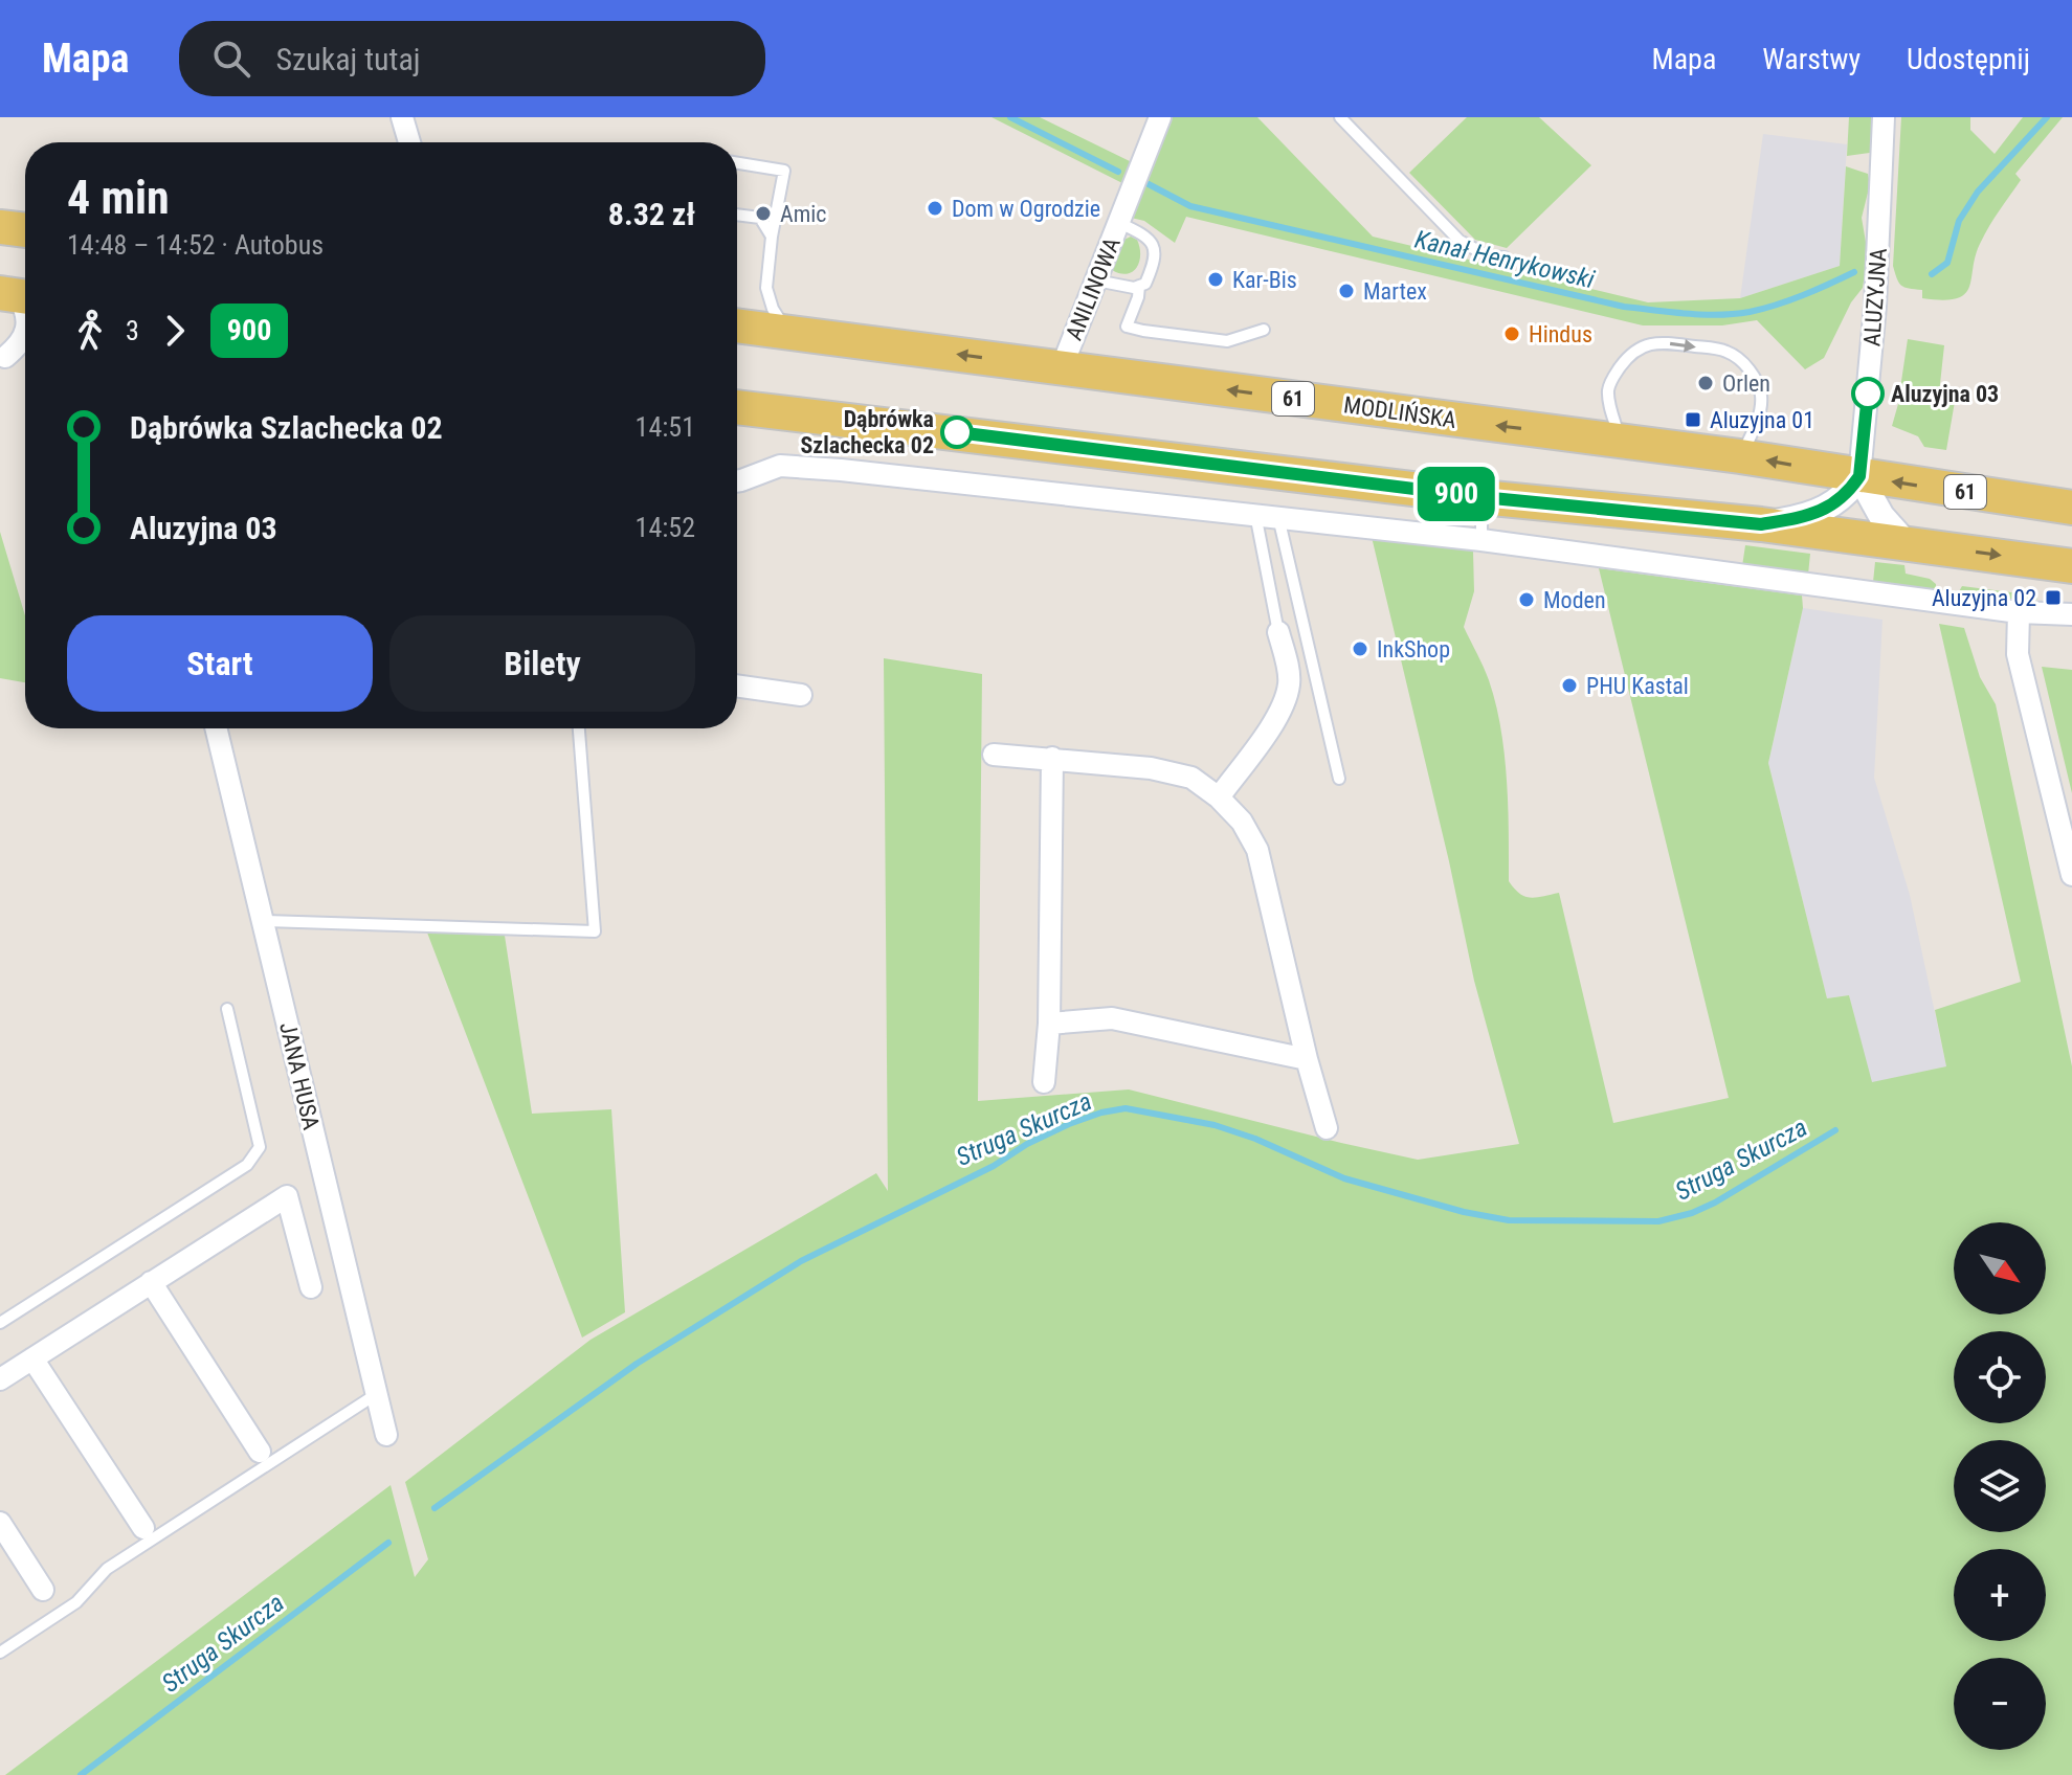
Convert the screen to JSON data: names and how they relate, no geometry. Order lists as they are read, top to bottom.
{
  "streets": {
    "main road": ["61", "MODLIŃSKA"],
    "street": ["ANILINOWA", "ALUZYJNA", "JANA HUSA"]
  },
  "crossings": [
    ["ANILINOWA", "MODLIŃSKA"],
    ["ALUZYJNA", "MODLIŃSKA"]
  ],
  "water": ["Kanał Henrykowski", "Struga Skurcza"],
  "places": {
    "other": [
      "Dom w Ogrodzie",
      "Amic",
      "Kar-Bis",
      "Martex",
      "Hindus",
      "Orlen",
      "Aluzyjna 03",
      "Dąbrówka Szlachecka 02",
      "Moden",
      "InkShop",
      "PHU Kastal"
    ],
    "transit": ["Aluzyjna 01", "Aluzyjna 02"]
  },
  "lines": ["bus line 900"],
  "north": "bottom right",
  "page": {
    "header": "Mapa",
    "search": "Szukaj tutaj",
    "nav": ["Mapa", "Warstwy", "Udostępnij"],
    "on_map": "900",
    "heading": ["4 min", "14:48 – 14:52 · Autobus", "8.32 zł"],
    "legs": ["3", "900"],
    "list": [
      {
        "name": "Dąbrówka Szlachecka 02",
        "value": "14:51"
      },
      {
        "name": "Aluzyjna 03",
        "value": "14:52"
      }
    ],
    "buttons": ["Start", "Bilety"],
    "map_buttons": ["+", "−"]
  }
}
